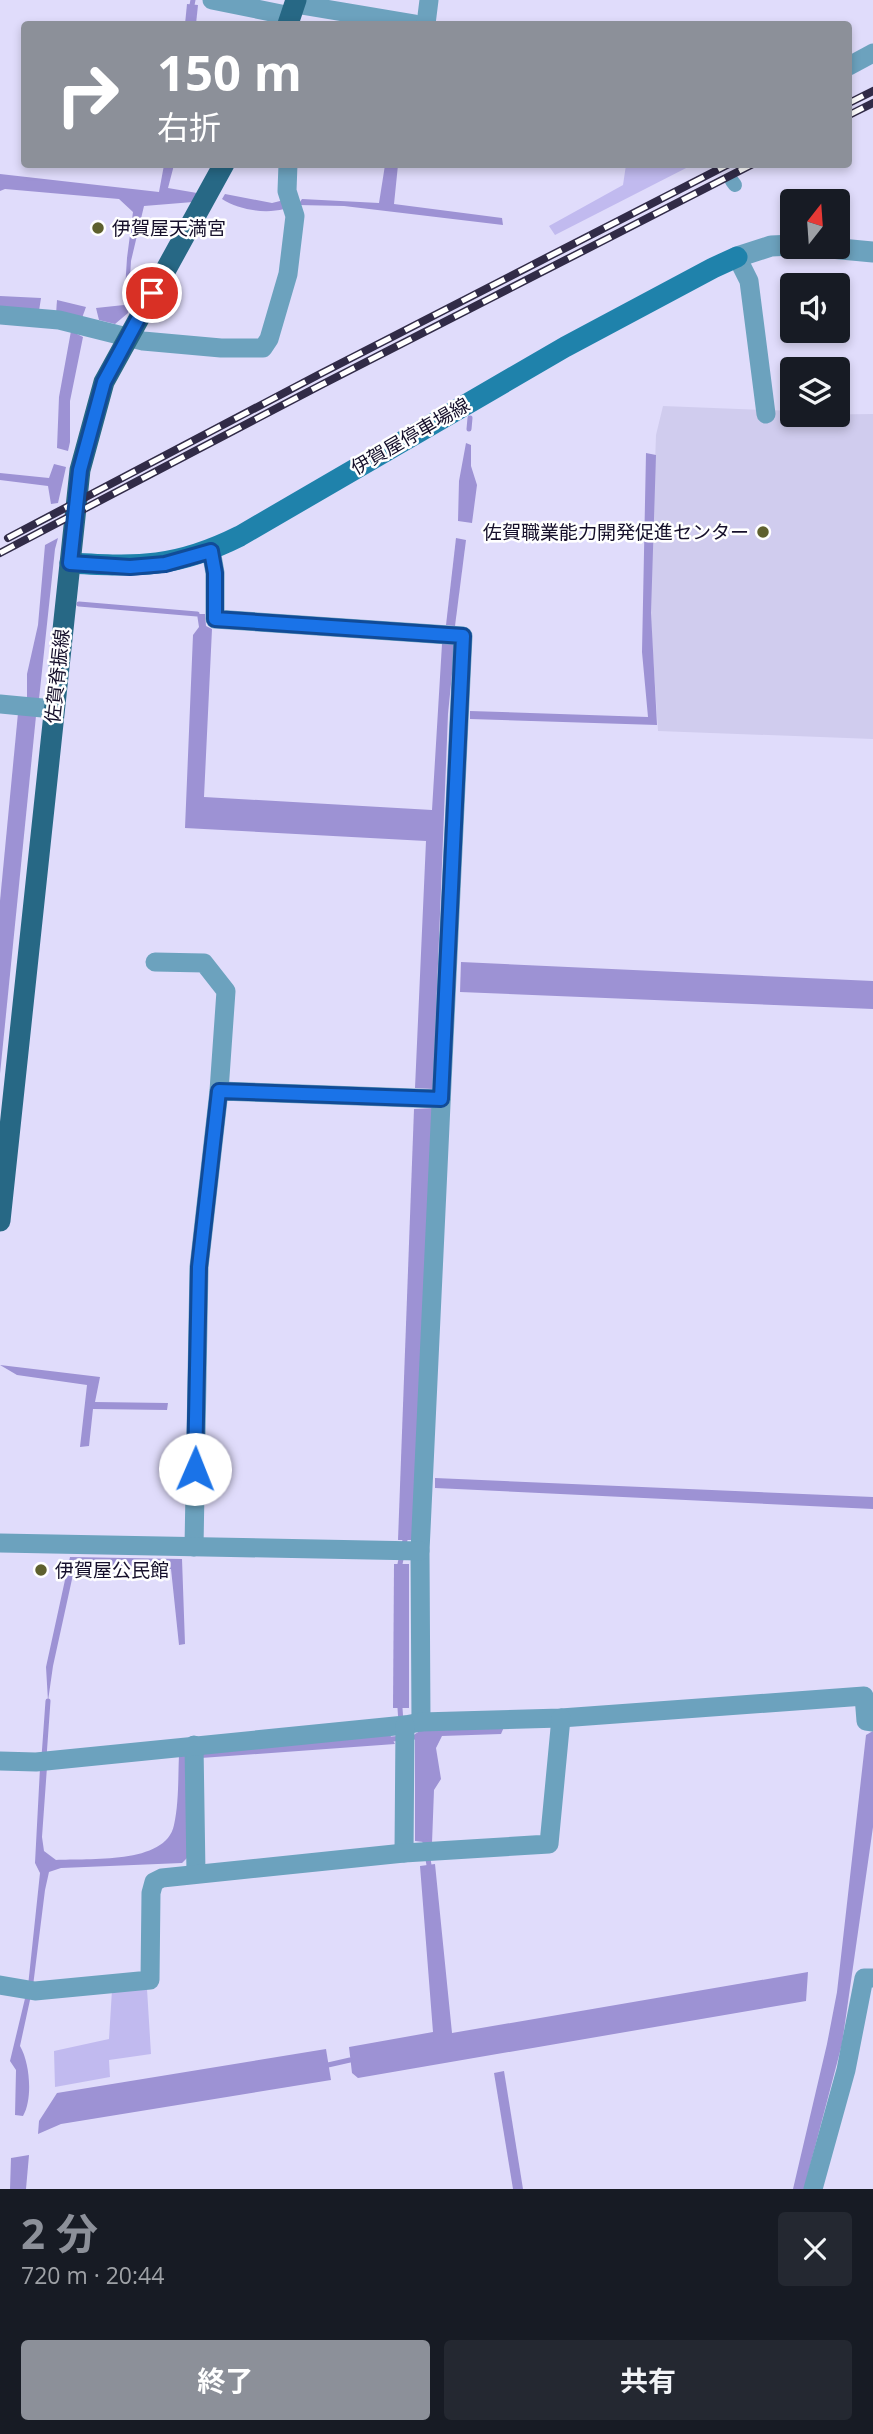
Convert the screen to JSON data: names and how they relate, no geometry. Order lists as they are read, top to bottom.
{
  "streets": {
    "main road": ["伊賀屋停車場線", "佐賀脊振線"]
  },
  "crossings": [
    ["伊賀屋停車場線", "佐賀脊振線"]
  ],
  "places": ["伊賀屋天満宮", "佐賀職業能力開発促進センター", "伊賀屋公民館"],
  "north": "top",
  "page": {
    "turn": ["150 m", "右折"],
    "heading": ["2 分", "720 m · 20:44"],
    "buttons": ["終了", "共有"]
  }
}
